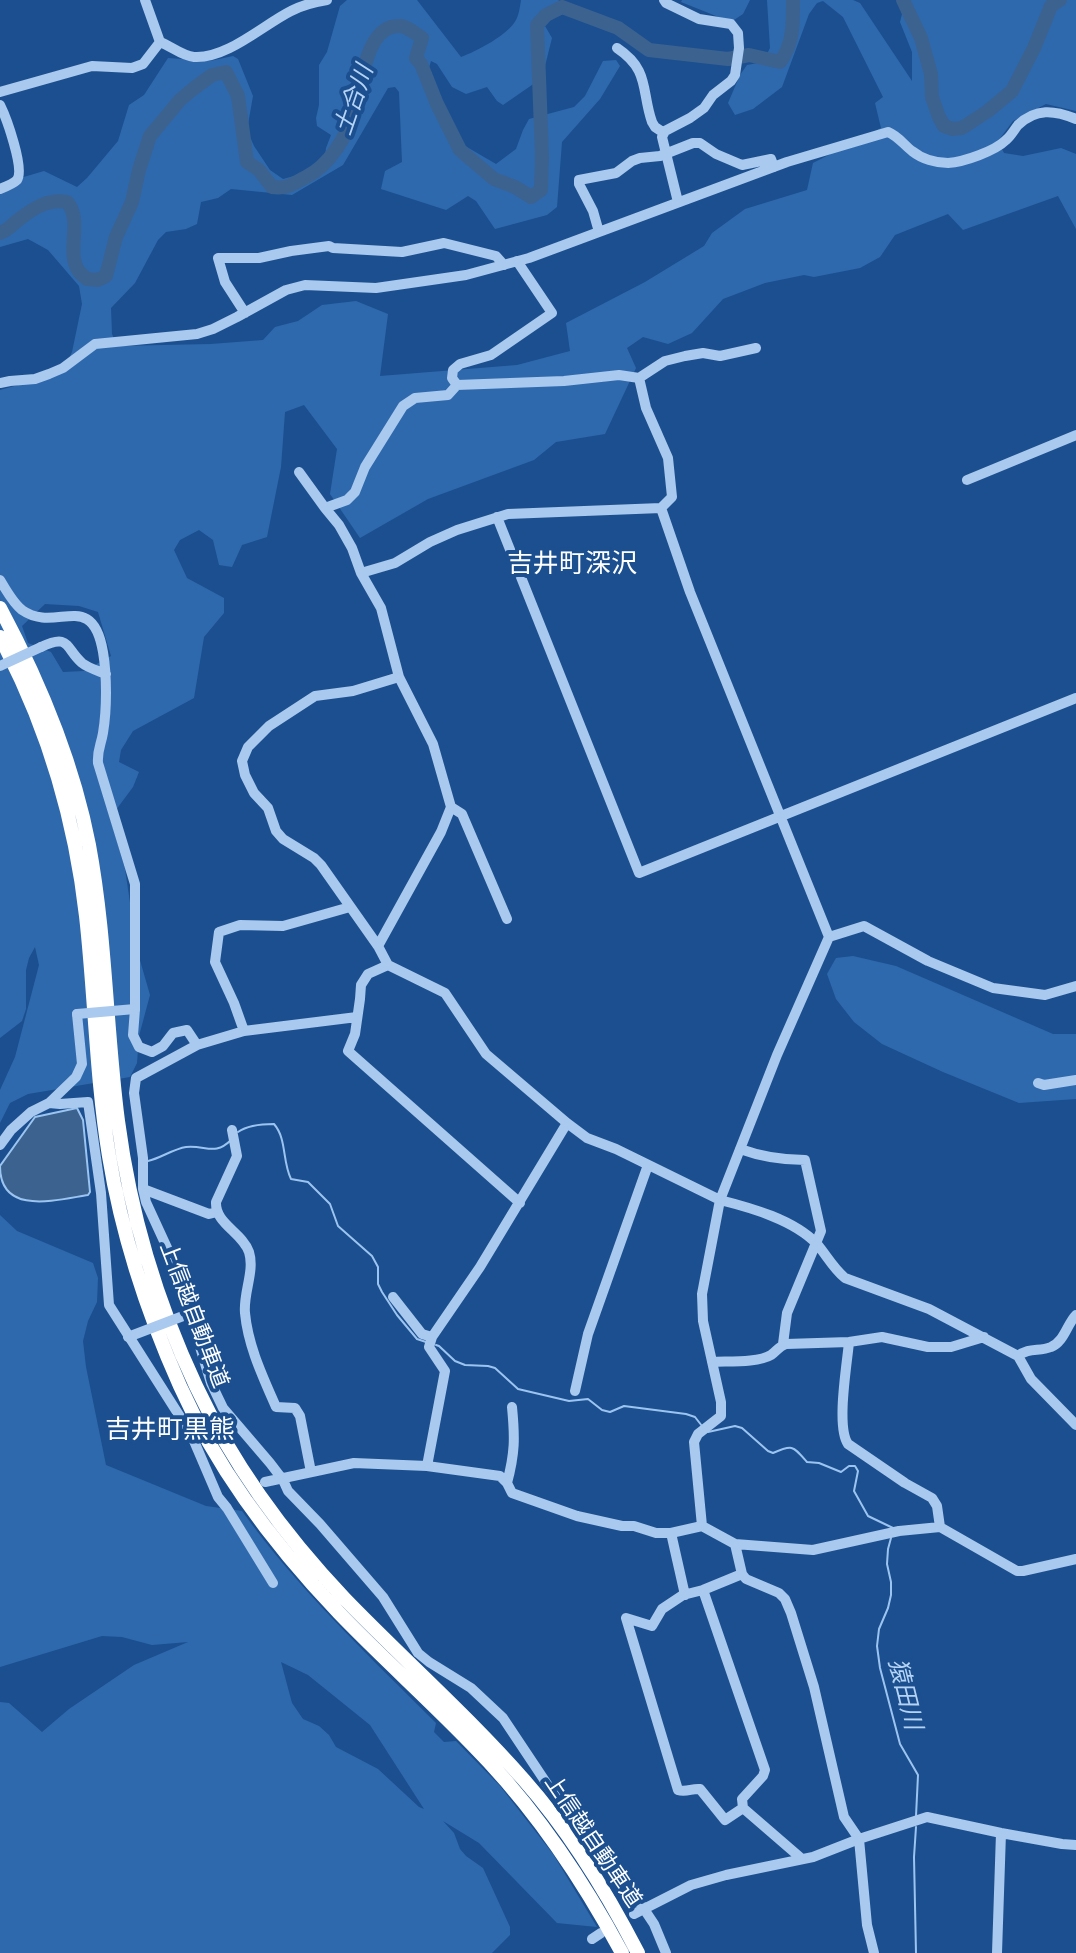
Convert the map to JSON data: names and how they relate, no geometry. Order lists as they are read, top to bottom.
{
  "streets": {
    "highway": ["上信越自動車道"]
  },
  "districts": ["吉井町深沢", "吉井町黒熊"],
  "water": ["土合川", "猿田川"]
}
